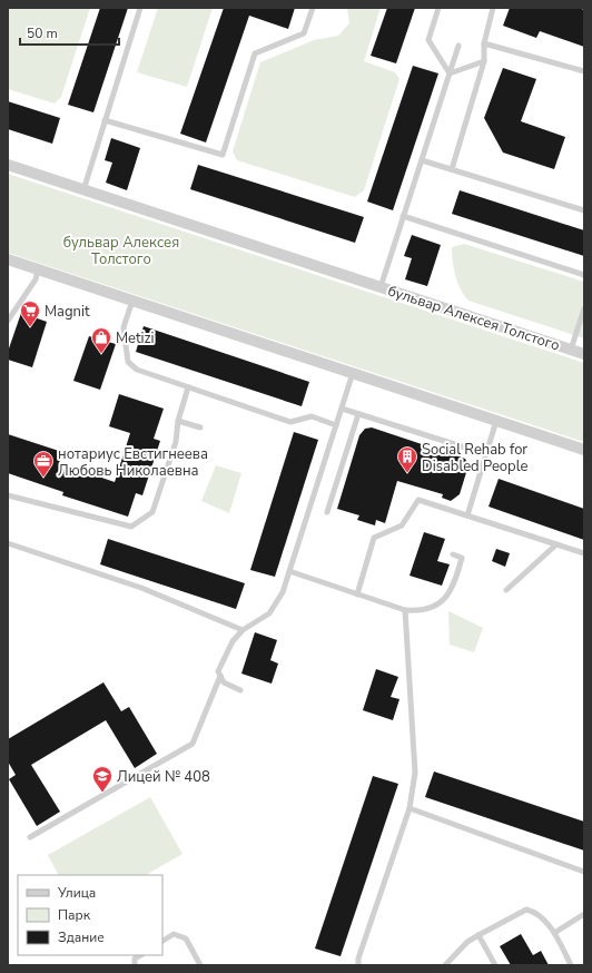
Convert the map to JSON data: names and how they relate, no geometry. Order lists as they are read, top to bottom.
{
  "streets": {
    "street": ["бульвар Алексея Толстого"]
  },
  "parks": ["бульвар Алексея Толстого"],
  "places": {
    "supermarket": ["Magnit"],
    "shop": ["Metizi"],
    "building": ["Social Rehab for Disabled People"],
    "office": ["нотариус Евстигнеева Любовь Николаевна"],
    "school or university": ["Лицей № 408"]
  },
  "legend": ["Улица", "Парк", "Здание"],
  "scale_bar": "50 m"
}
